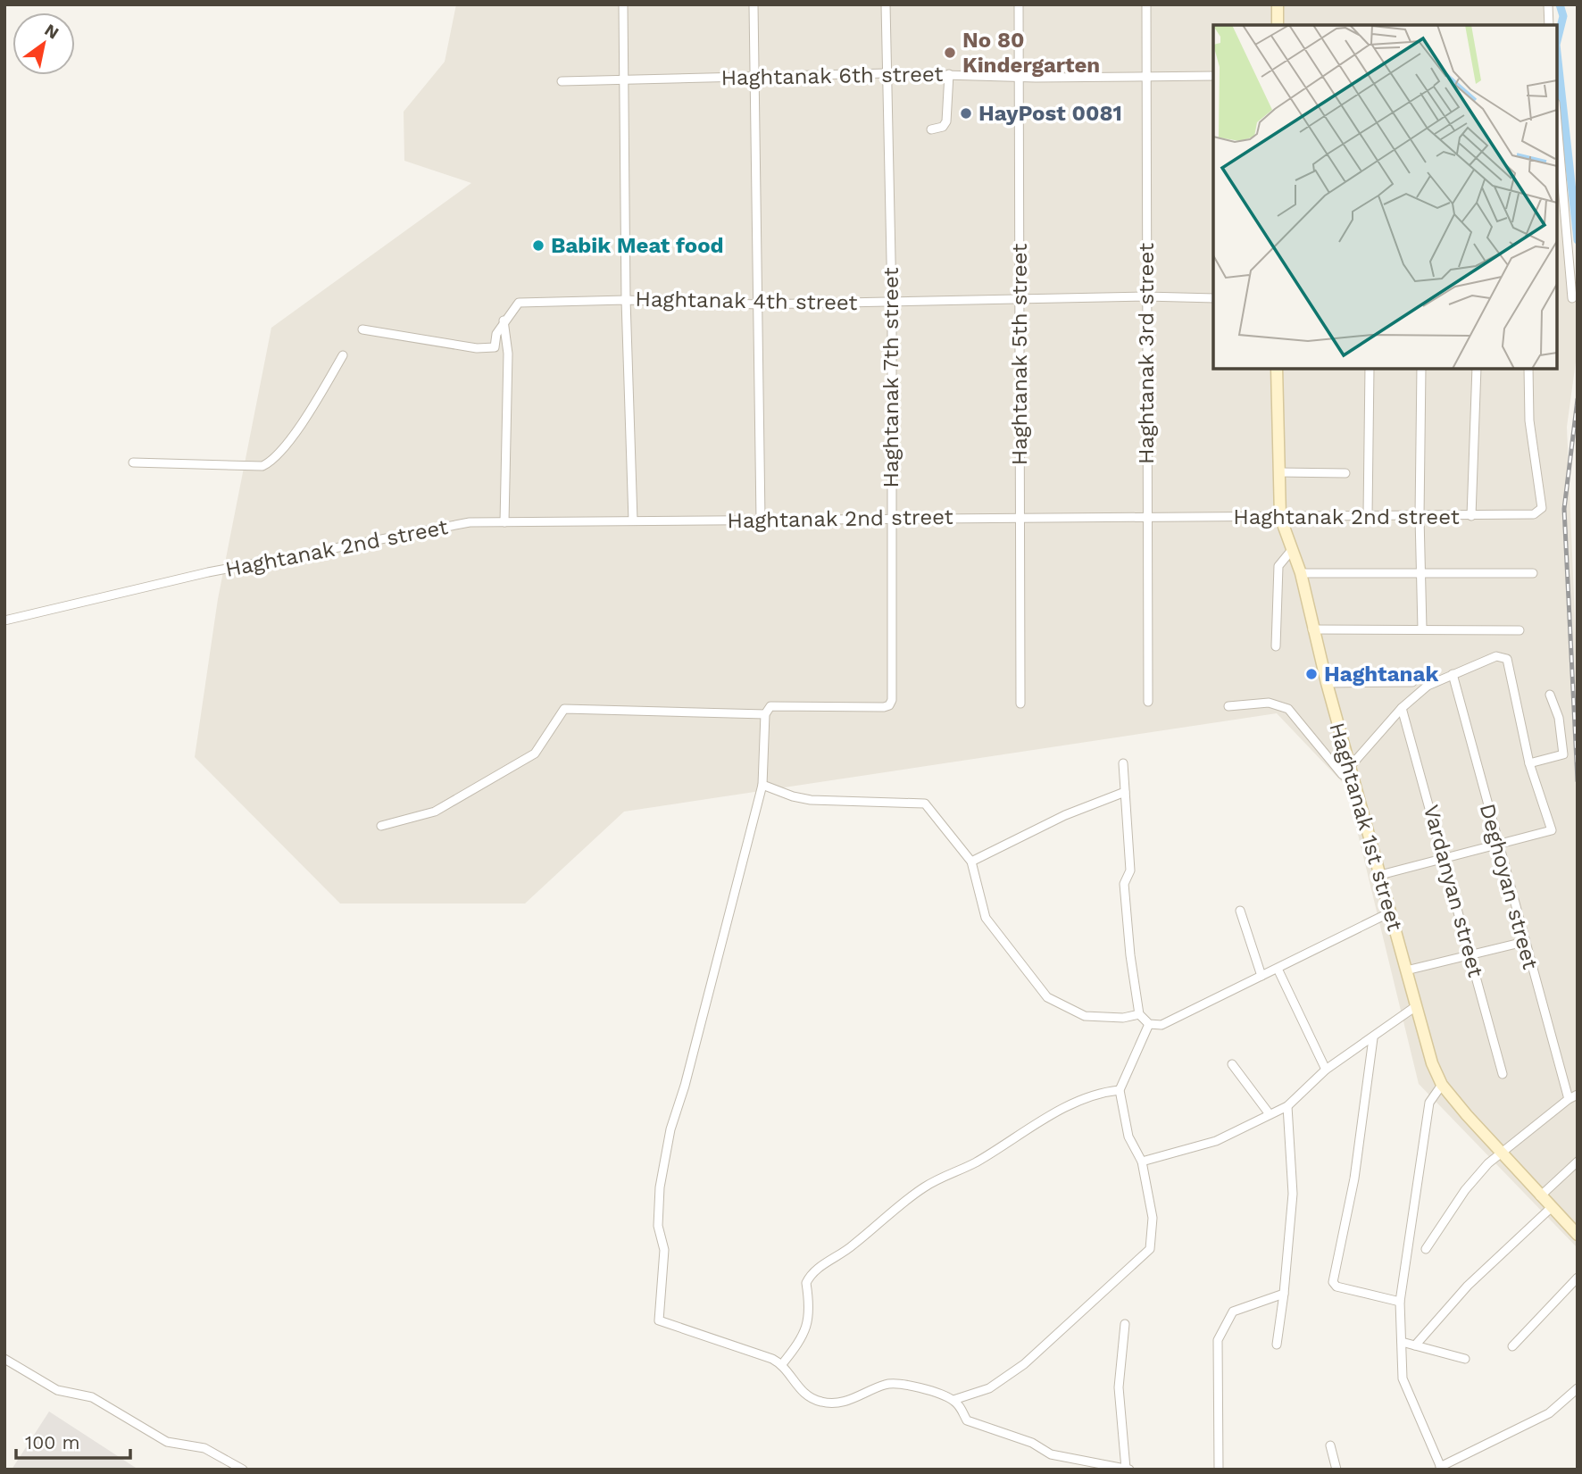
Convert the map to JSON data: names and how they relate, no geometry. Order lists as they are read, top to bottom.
{
  "streets": {
    "main road": ["Haghtanak 1st street"],
    "street": [
      "Haghtanak 6th street",
      "Haghtanak 4th street",
      "Haghtanak 3rd street",
      "Haghtanak 5th street",
      "Haghtanak 7th street",
      "Haghtanak 2nd street",
      "Deghoyan street",
      "Vardanyan street"
    ]
  },
  "crossings": [
    ["Haghtanak 6th street", "Haghtanak 3rd street"],
    ["Haghtanak 6th street", "Haghtanak 5th street"],
    ["Haghtanak 6th street", "Haghtanak 7th street"],
    ["Haghtanak 4th street", "Haghtanak 3rd street"],
    ["Haghtanak 4th street", "Haghtanak 5th street"],
    ["Haghtanak 4th street", "Haghtanak 7th street"],
    ["Haghtanak 3rd street", "Haghtanak 2nd street"],
    ["Haghtanak 5th street", "Haghtanak 2nd street"],
    ["Haghtanak 7th street", "Haghtanak 2nd street"],
    ["Haghtanak 2nd street", "Haghtanak 1st street"]
  ],
  "places": [
    "No 80 Kindergarten",
    "HayPost 0081",
    "Babik Meat food",
    "Haghtanak"
  ],
  "scale_bar": "100 m",
  "north": "top right"
}
